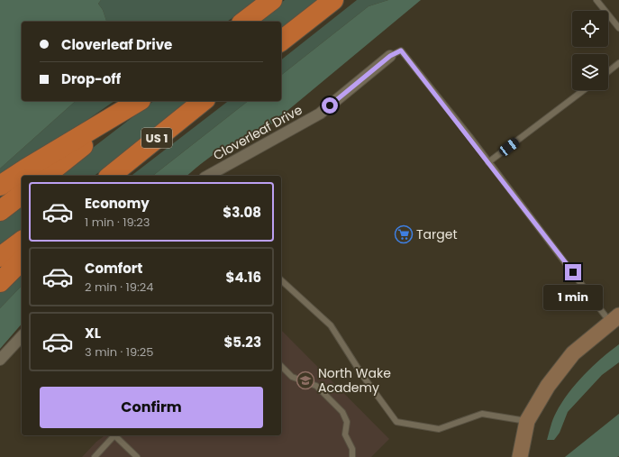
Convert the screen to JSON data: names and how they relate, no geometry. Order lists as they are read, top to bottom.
{
  "streets": {
    "highway": ["US 1"],
    "street": ["Cloverleaf Drive"]
  },
  "places": {
    "supermarket": ["Target"],
    "school or university": ["North Wake Academy"]
  },
  "page": {
    "banner": ["Cloverleaf Drive", "Drop-off"],
    "list": [
      {
        "name": "Economy",
        "note": "1 min · 19:23",
        "value": "$3.08"
      },
      {
        "name": "Comfort",
        "note": "2 min · 19:24",
        "value": "$4.16"
      },
      {
        "name": "XL",
        "note": "3 min · 19:25",
        "value": "$5.23"
      }
    ],
    "bubble": "1 min",
    "buttons": "Confirm"
  }
}
